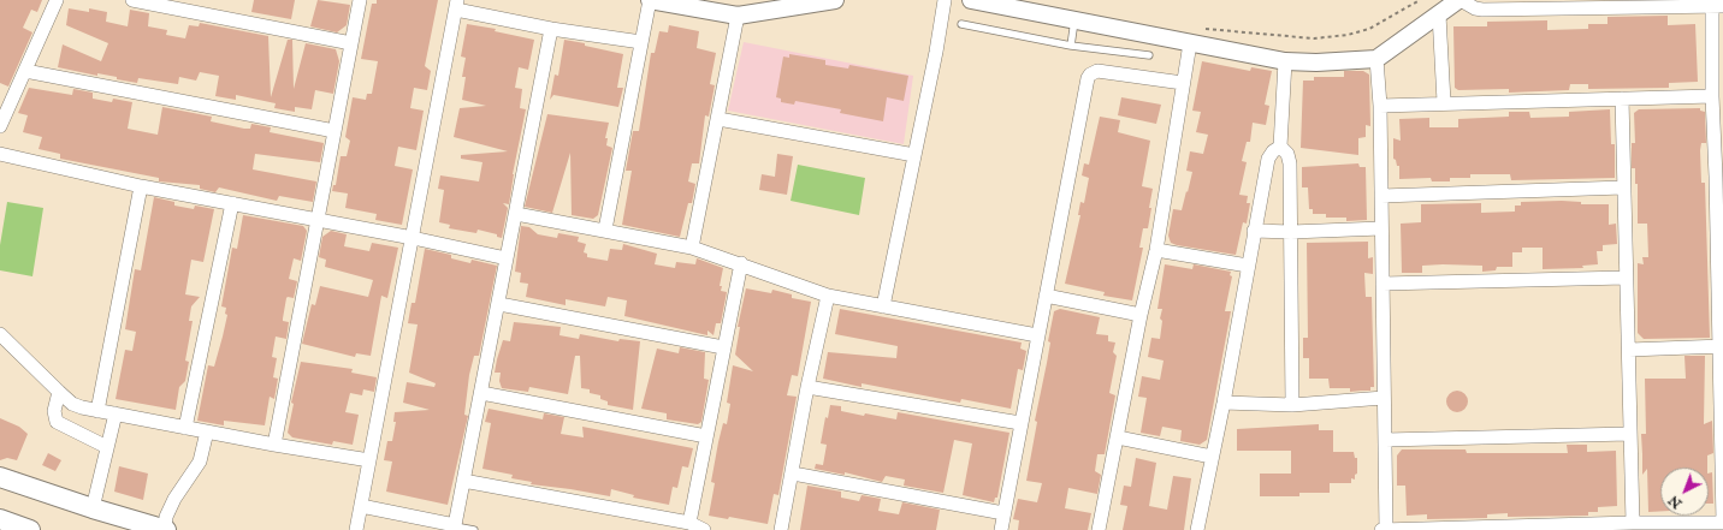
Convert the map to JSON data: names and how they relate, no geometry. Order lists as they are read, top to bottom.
{
  "north": "bottom left"
}
